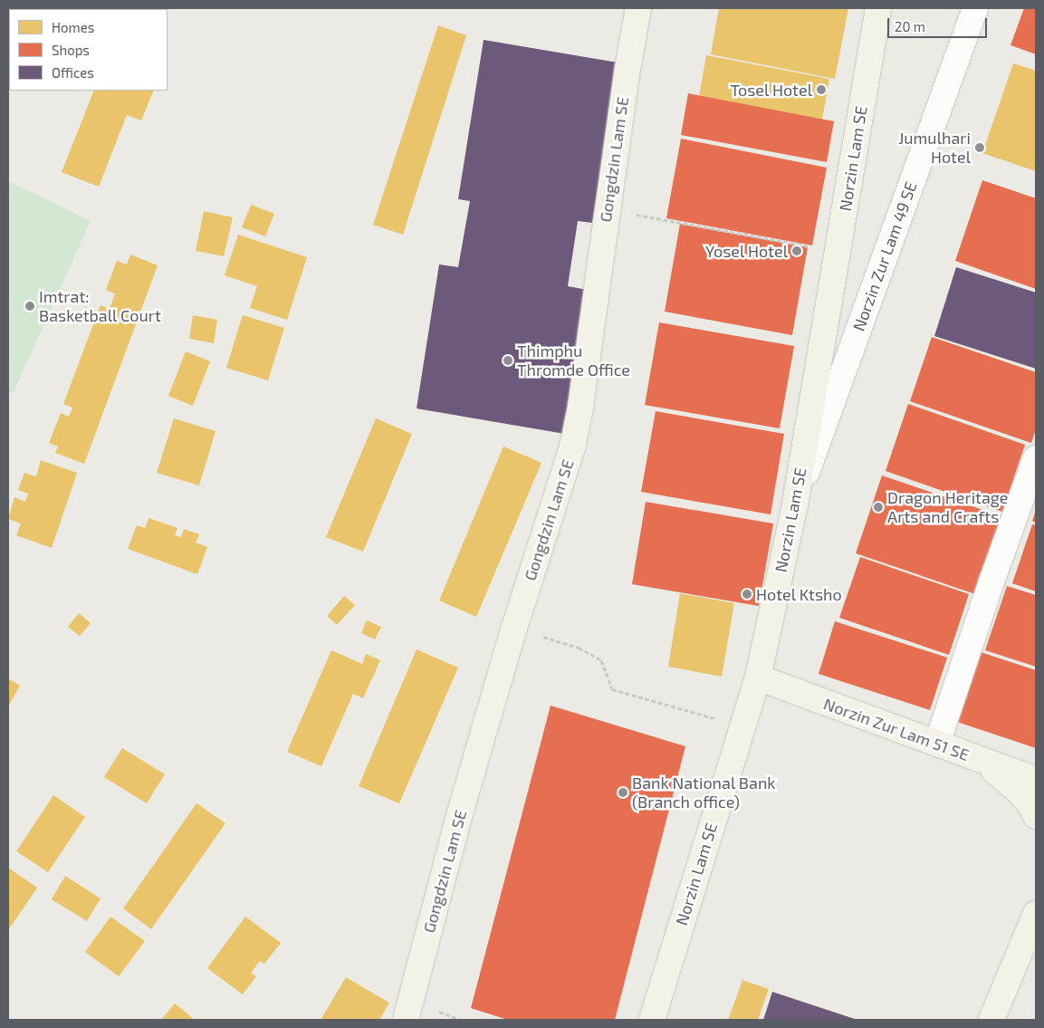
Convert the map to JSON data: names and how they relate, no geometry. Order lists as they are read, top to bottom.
{
  "streets": {
    "main road": ["Norzin Lam SE", "Gongdzin Lam SE", "Norzin Zur Lam 51 SE"],
    "street": ["Norzin Zur Lam 49 SE"]
  },
  "crossings": [
    ["Norzin Lam SE", "Norzin Zur Lam 49 SE"],
    ["Norzin Lam SE", "Norzin Zur Lam 51 SE"]
  ],
  "places": [
    "Tosel Hotel",
    "Jumulhari Hotel",
    "Yosel Hotel",
    "Imtrat: Basketball Court",
    "Thimphu Thromde Office",
    "Dragon Heritage Arts and Crafts",
    "Hotel Ktsho",
    "Bank National Bank (Branch office)"
  ],
  "legend": ["Homes", "Shops", "Offices"],
  "scale_bar": "20 m"
}
